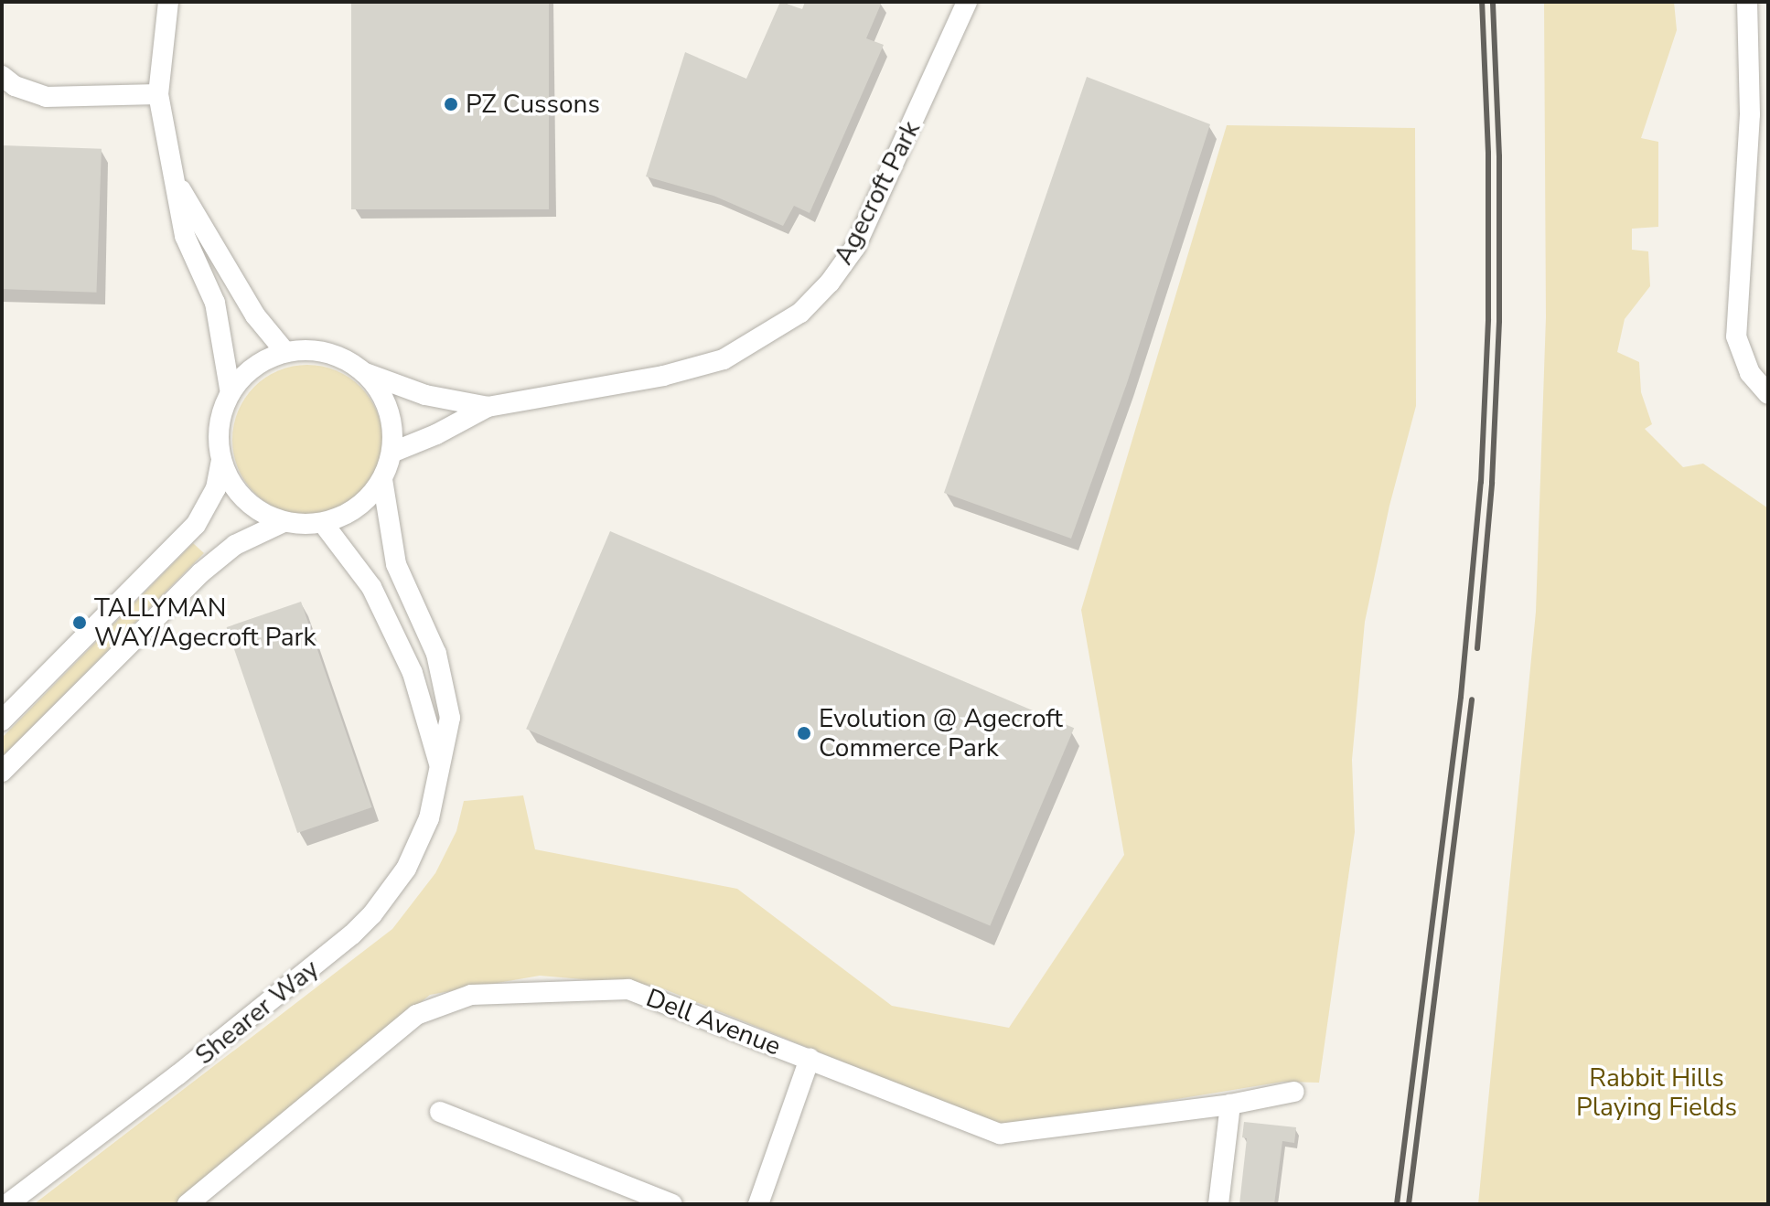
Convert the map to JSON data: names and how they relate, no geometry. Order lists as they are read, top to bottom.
{
  "streets": {
    "street": ["Agecroft Park", "Shearer Way", "Dell Avenue"]
  },
  "parks": ["Rabbit Hills Playing Fields"],
  "places": ["PZ Cussons", "TALLYMAN WAY/Agecroft Park", "Evolution @ Agecroft Commerce Park"]
}
